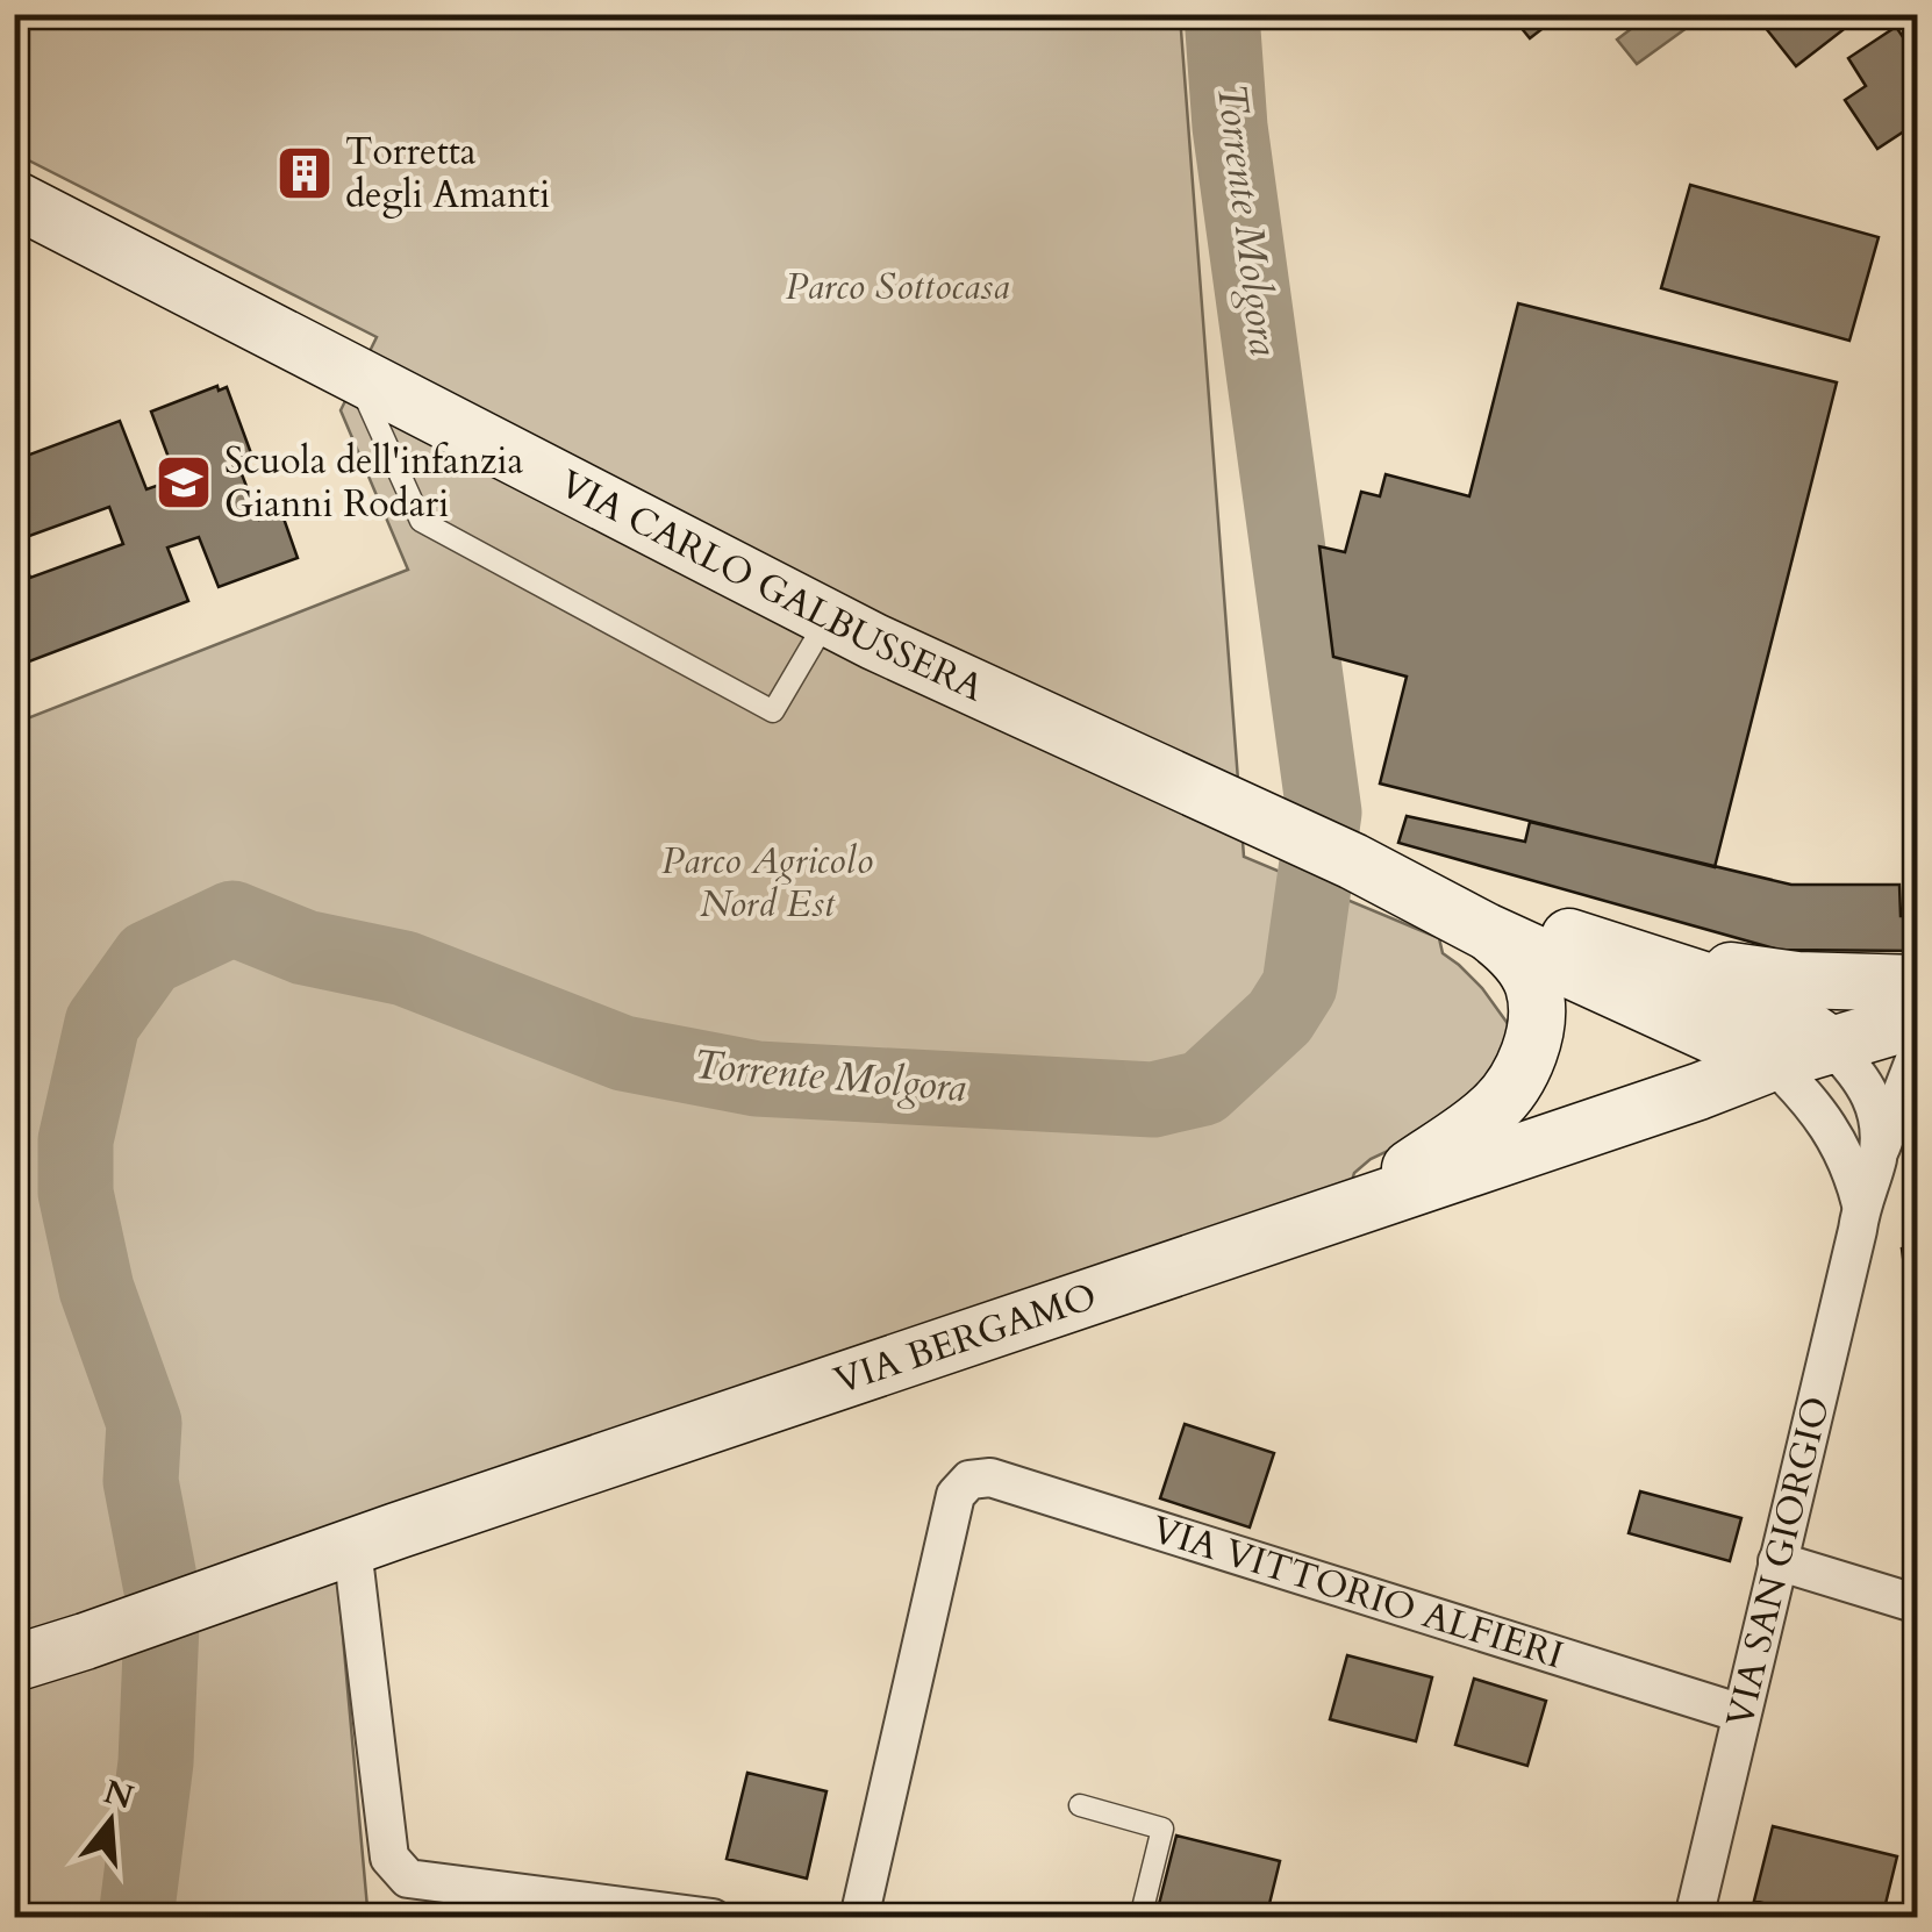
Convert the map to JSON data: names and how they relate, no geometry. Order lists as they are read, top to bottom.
{
  "streets": {
    "street": [
      "VIA CARLO GALBUSSERA",
      "VIA BERGAMO",
      "VIA SAN GIORGIO",
      "VIA VITTORIO ALFIERI"
    ]
  },
  "crossings": [
    ["VIA CARLO GALBUSSERA", "VIA BERGAMO"],
    ["VIA CARLO GALBUSSERA", "VIA SAN GIORGIO"],
    ["VIA BERGAMO", "VIA SAN GIORGIO"],
    ["VIA SAN GIORGIO", "VIA VITTORIO ALFIERI"]
  ],
  "water": ["Torrente Molgora"],
  "parks": ["Parco Sottocasa", "Parco Agricolo Nord Est"],
  "places": {
    "building": ["Torretta degli Amanti"],
    "school or university": ["Scuola dell'infanzia Gianni Rodari"]
  },
  "north": "top"
}
